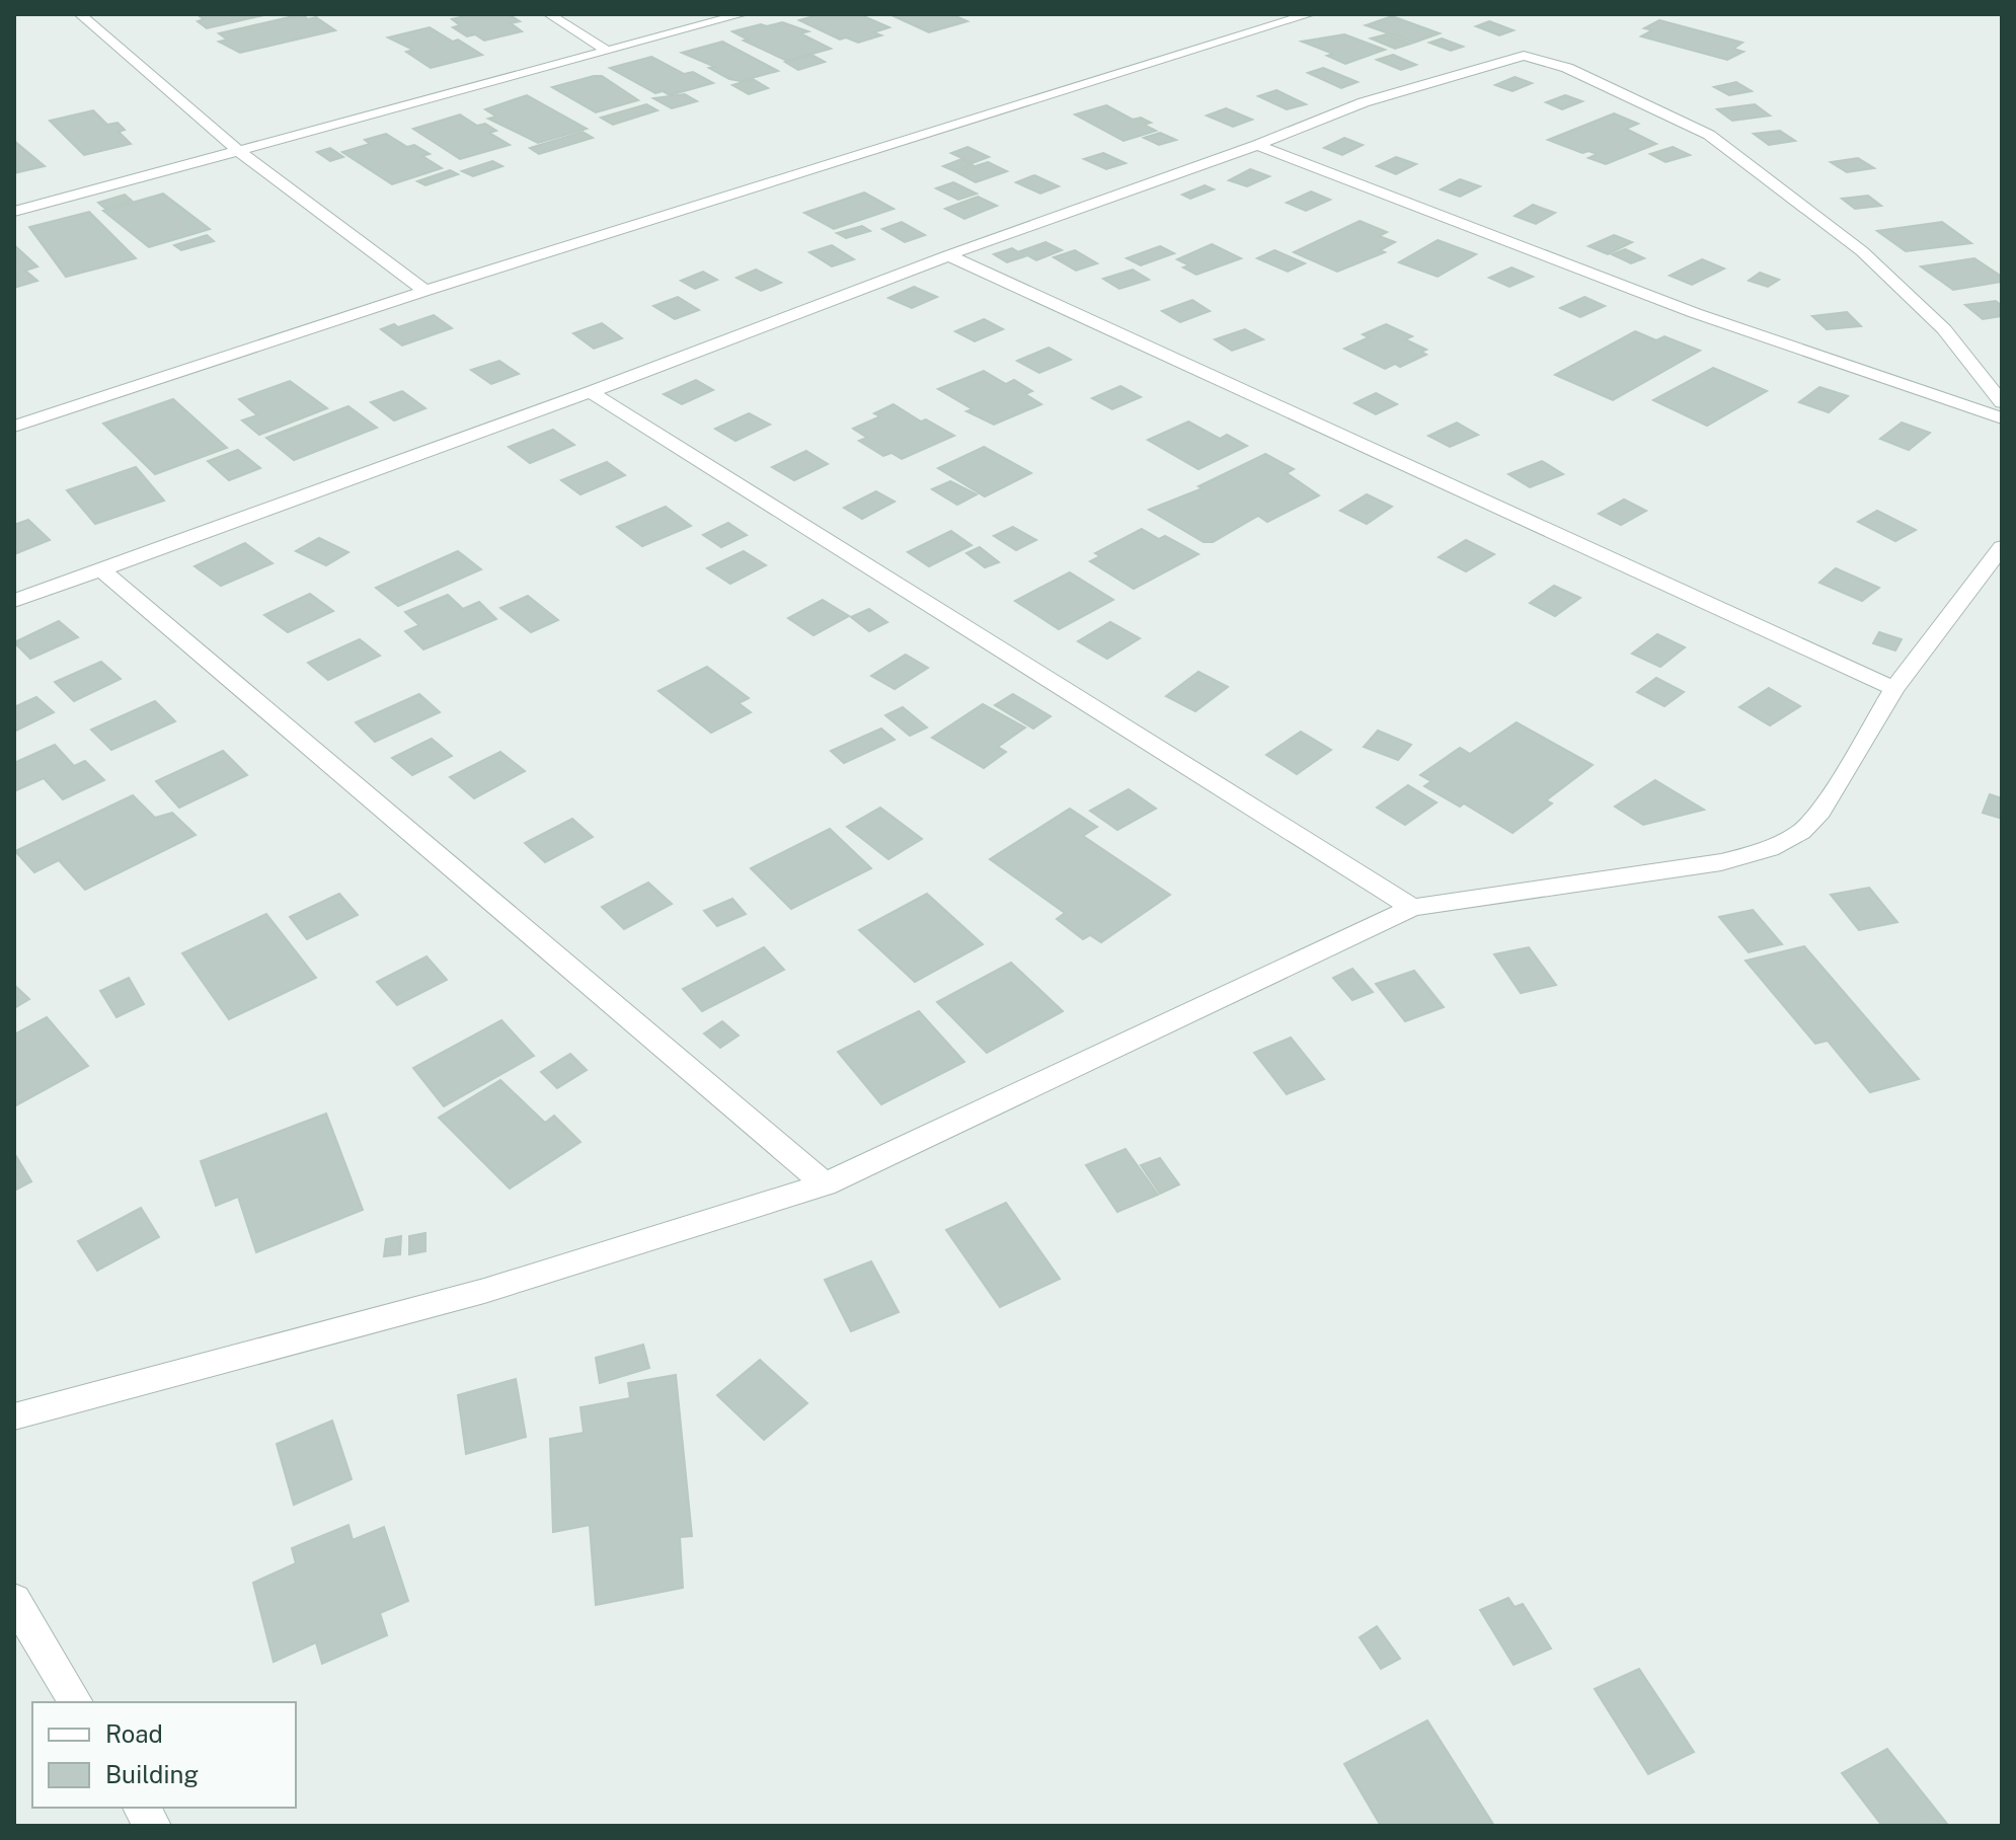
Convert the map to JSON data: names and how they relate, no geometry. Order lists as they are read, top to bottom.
{
  "legend": ["Road", "Building"]
}
